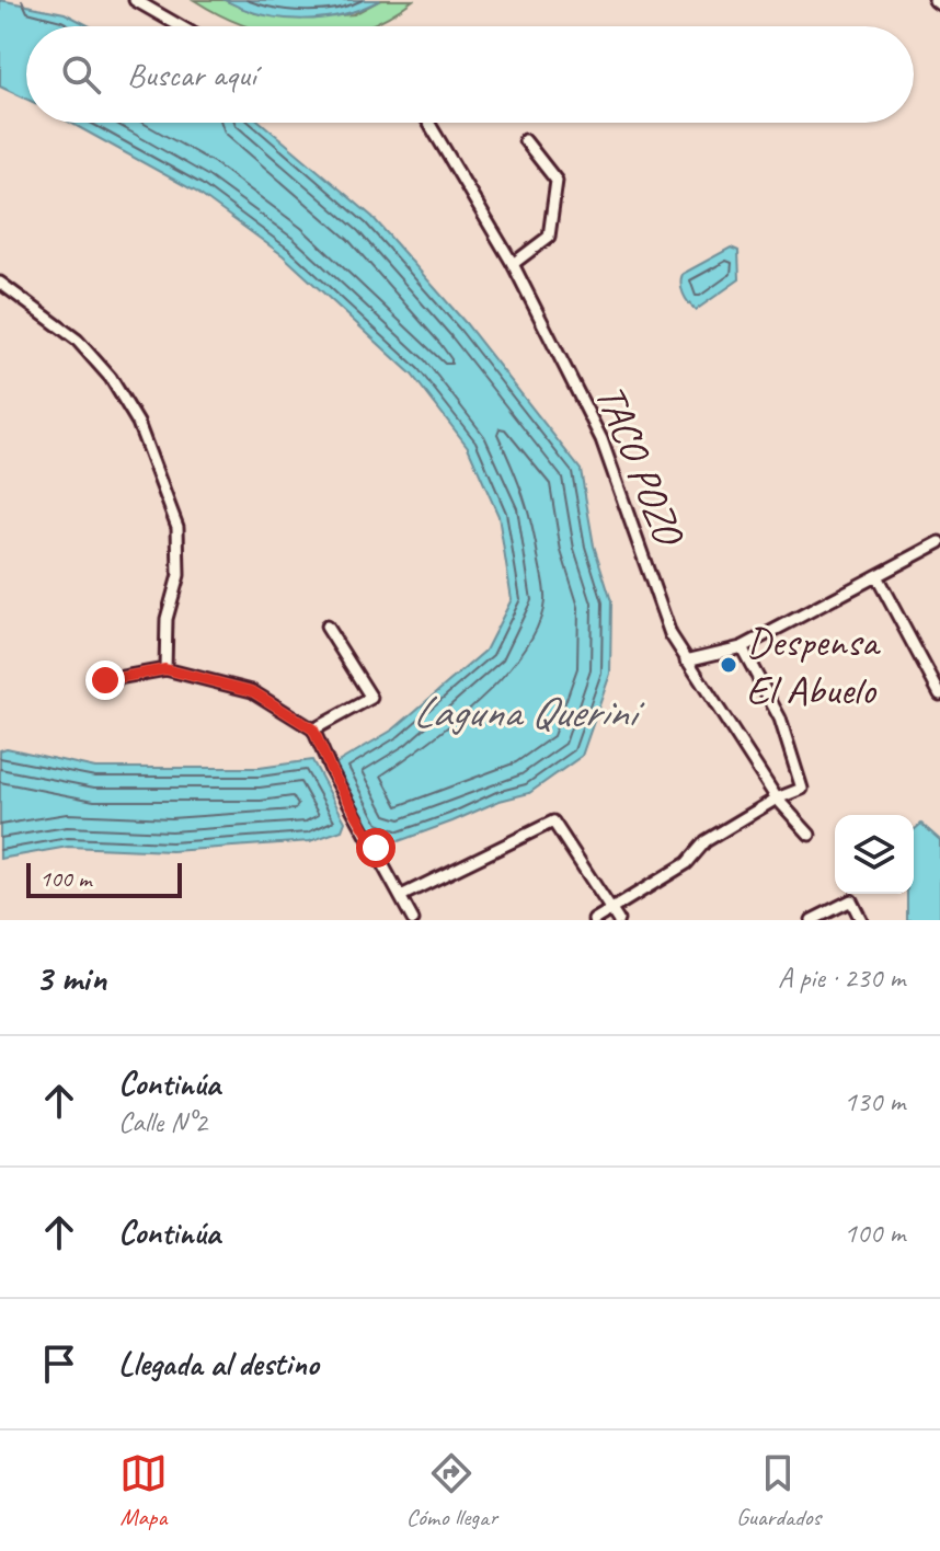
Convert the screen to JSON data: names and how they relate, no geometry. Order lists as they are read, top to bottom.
{
  "streets": {
    "street": ["TACO POZO"]
  },
  "water": ["Laguna Querini"],
  "places": ["Despensa El Abuelo"],
  "scale_bar": "100 m",
  "page": {
    "search": "Buscar aquí",
    "scale": "100 m",
    "heading": ["3 min", "A pie · 230 m"],
    "list": [
      ["Continúa", "Calle N°2", "130 m"],
      ["Continúa", "100 m"],
      "Llegada al destino"
    ],
    "nav": ["Mapa", "Cómo llegar", "Guardados"]
  }
}
